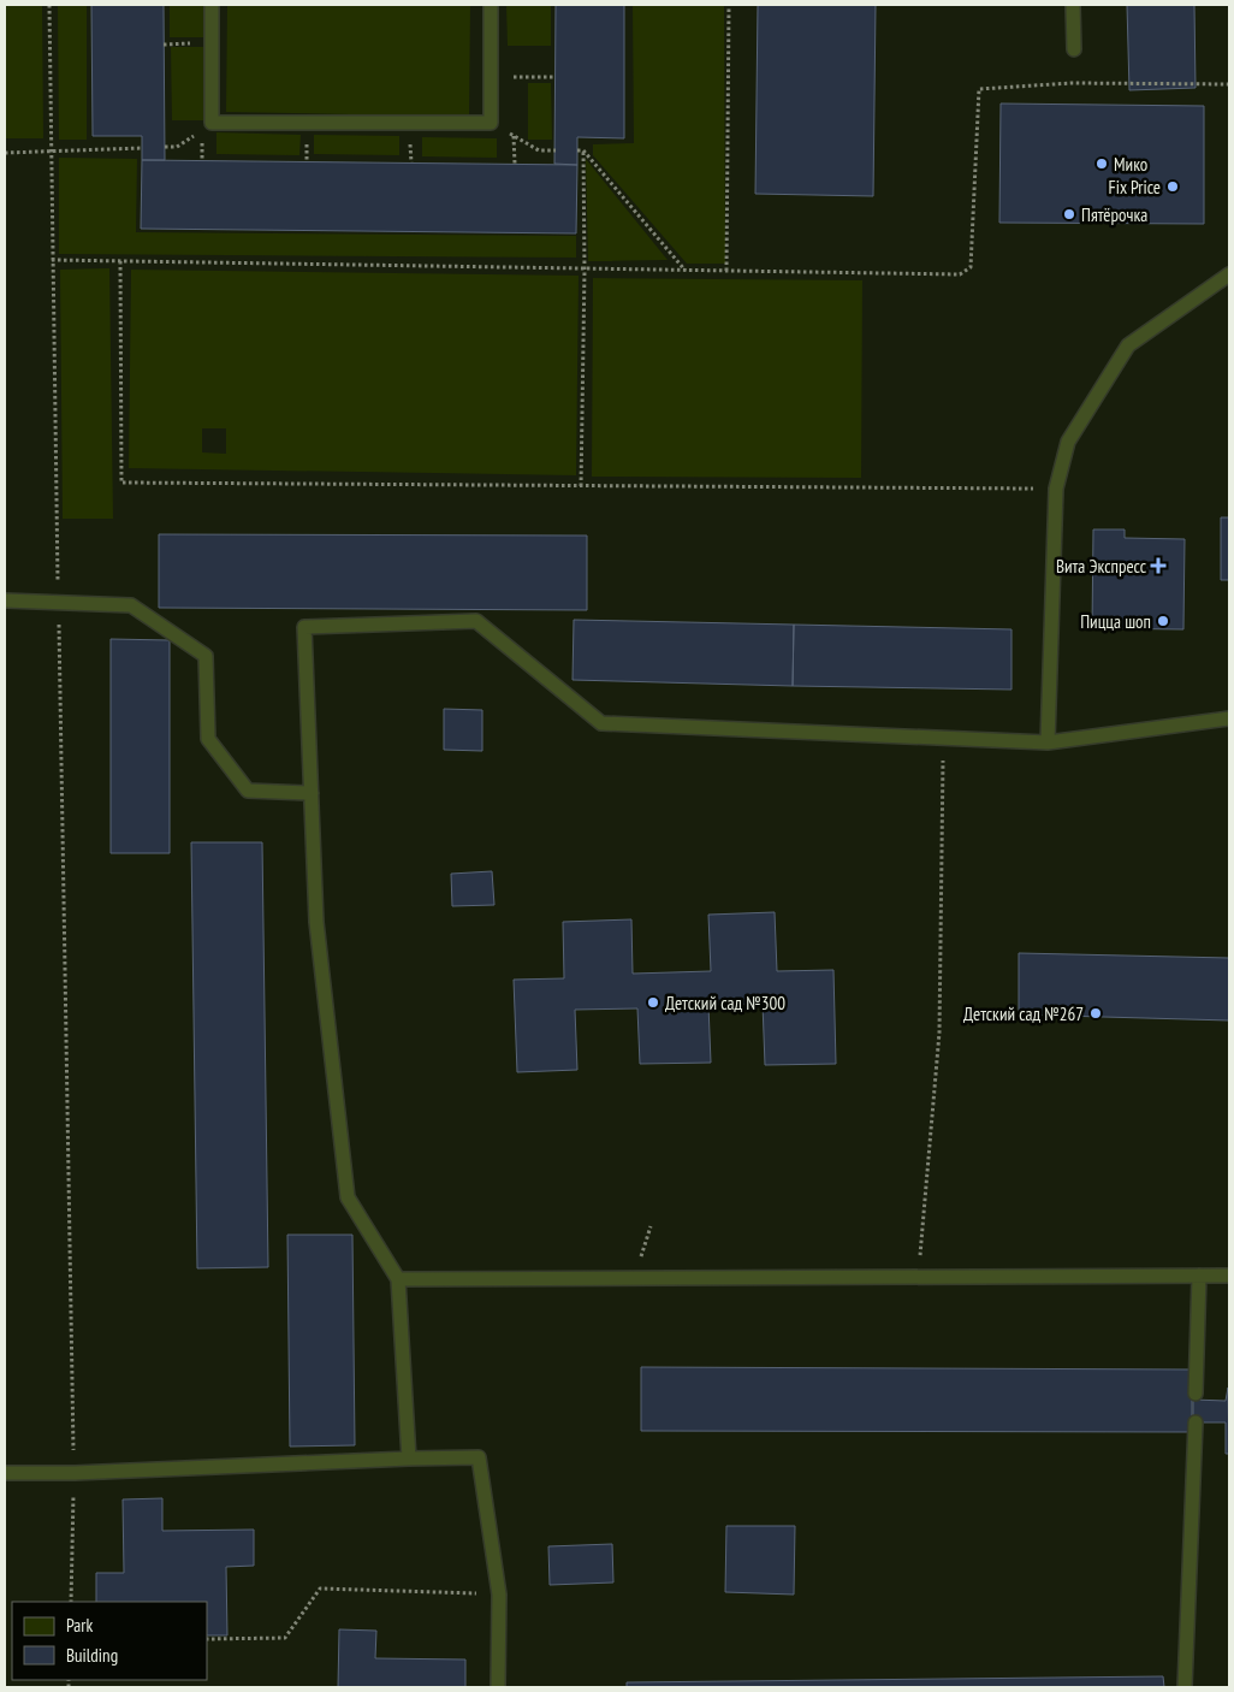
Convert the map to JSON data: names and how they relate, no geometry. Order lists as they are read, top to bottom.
{
  "places": {
    "other": [
      "Мико",
      "Fix Price",
      "Пятёрочка",
      "Пицца шоп",
      "Детский сад №300",
      "Детский сад №267"
    ],
    "health": ["Вита Экспресс"]
  },
  "legend": ["Park", "Building"]
}
